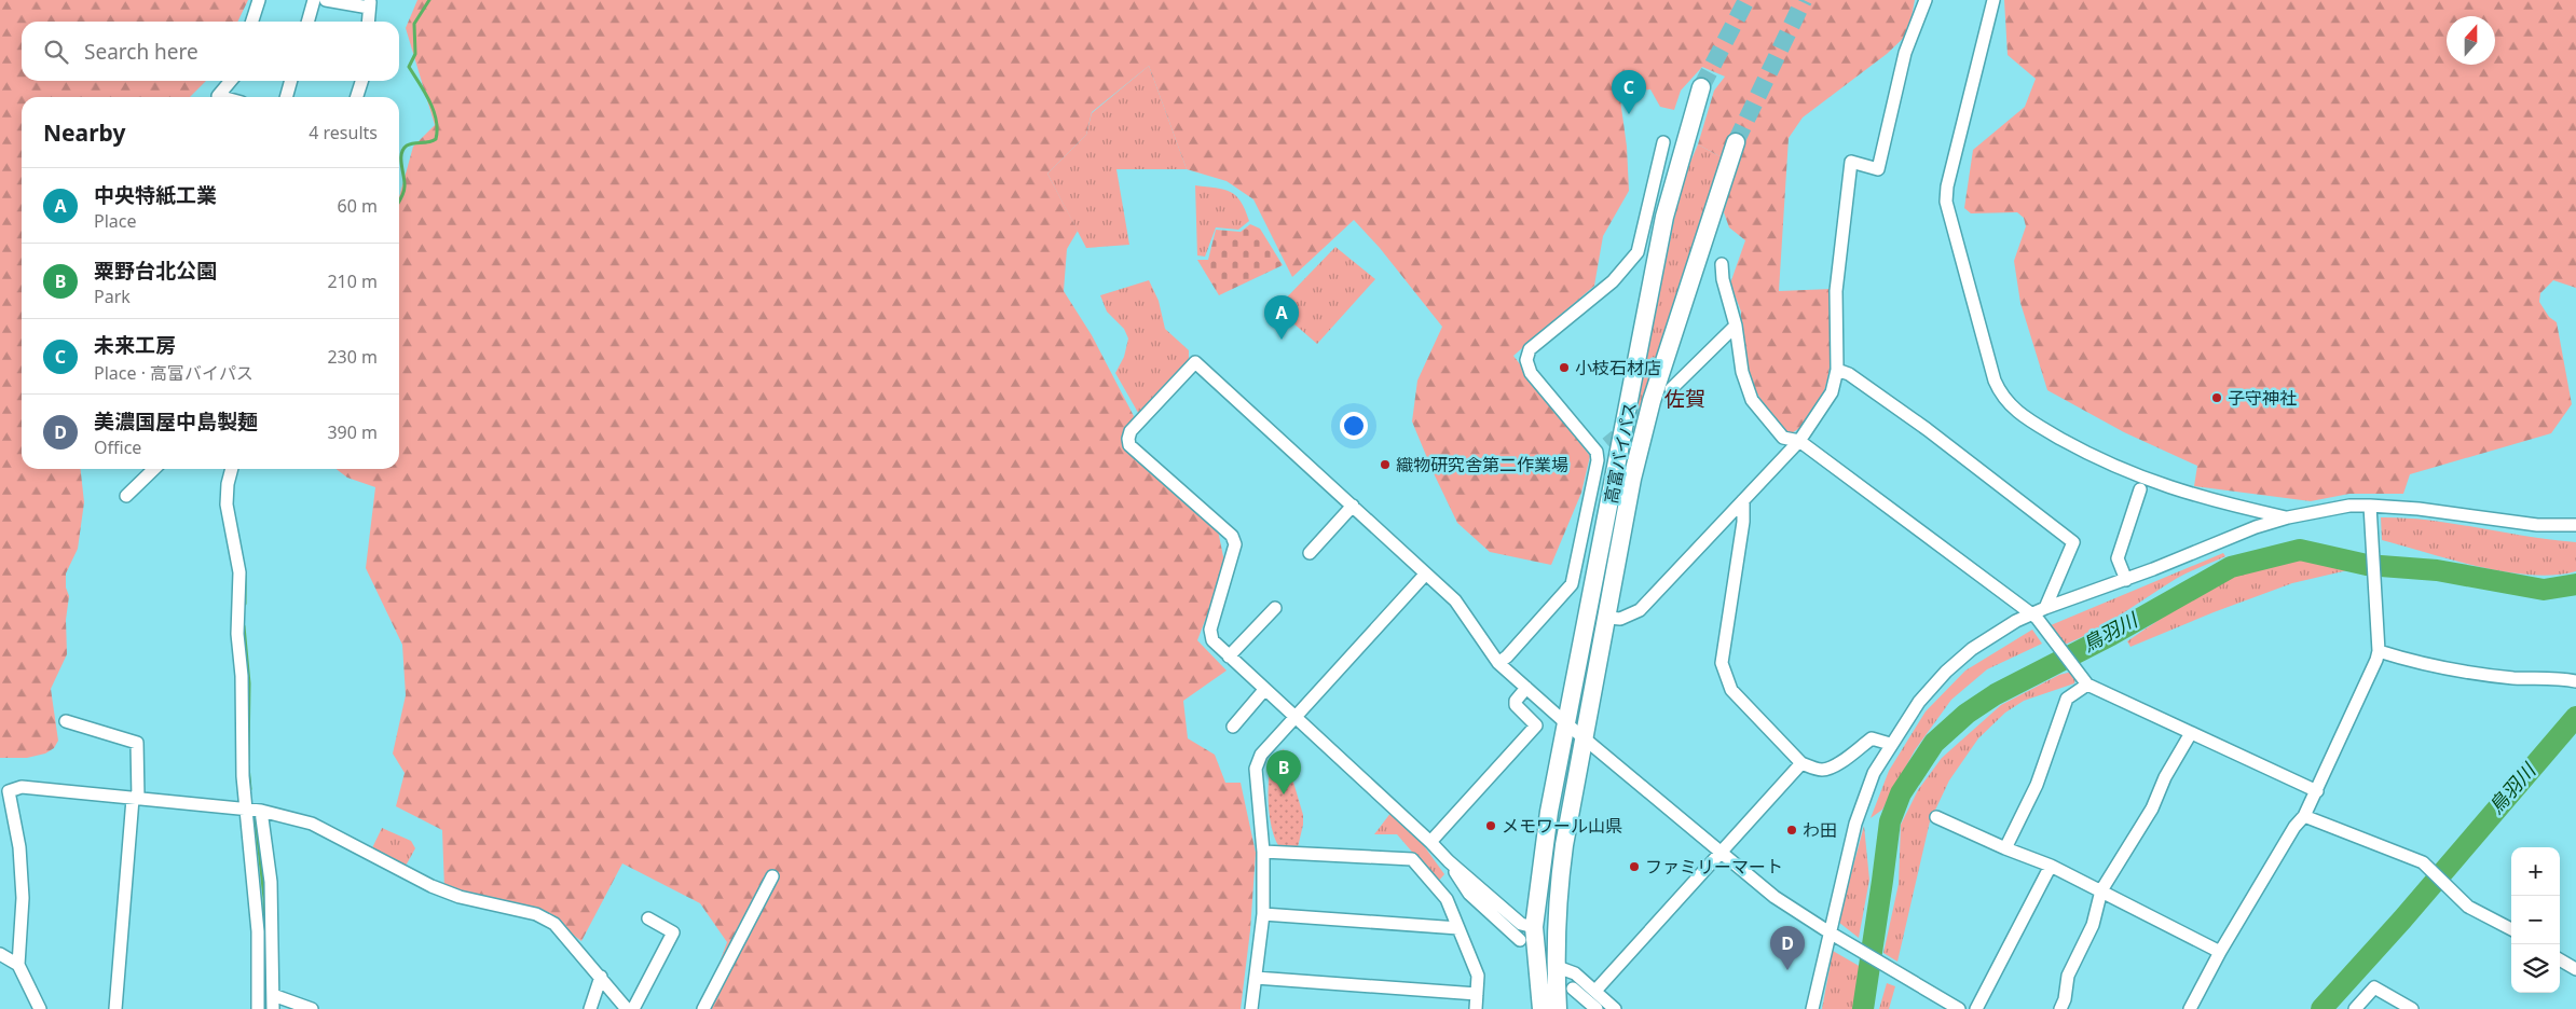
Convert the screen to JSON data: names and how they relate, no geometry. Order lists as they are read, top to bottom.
{
  "streets": {
    "highway": ["高富バイパス"]
  },
  "districts": ["佐賀"],
  "water": ["鳥羽川"],
  "places": [
    "小枝石材店",
    "子守神社",
    "織物研究舎第二作業場",
    "メモワール山県",
    "わ田",
    "ファミリーマート"
  ],
  "north": "top",
  "page": {
    "search": "Search here",
    "pins": [
      "C",
      "A",
      "B",
      "D"
    ],
    "heading": ["Nearby", "4 results"],
    "list": [
      {
        "mark": "A",
        "name": "中央特紙工業",
        "note": "Place",
        "value": "60 m"
      },
      {
        "mark": "B",
        "name": "粟野台北公園",
        "note": "Park",
        "value": "210 m"
      },
      {
        "mark": "C",
        "name": "未来工房",
        "note": "Place · 高富バイパス",
        "value": "230 m"
      },
      {
        "mark": "D",
        "name": "美濃国屋中島製麺",
        "note": "Office",
        "value": "390 m"
      }
    ],
    "map_buttons": ["+", "−"]
  }
}
